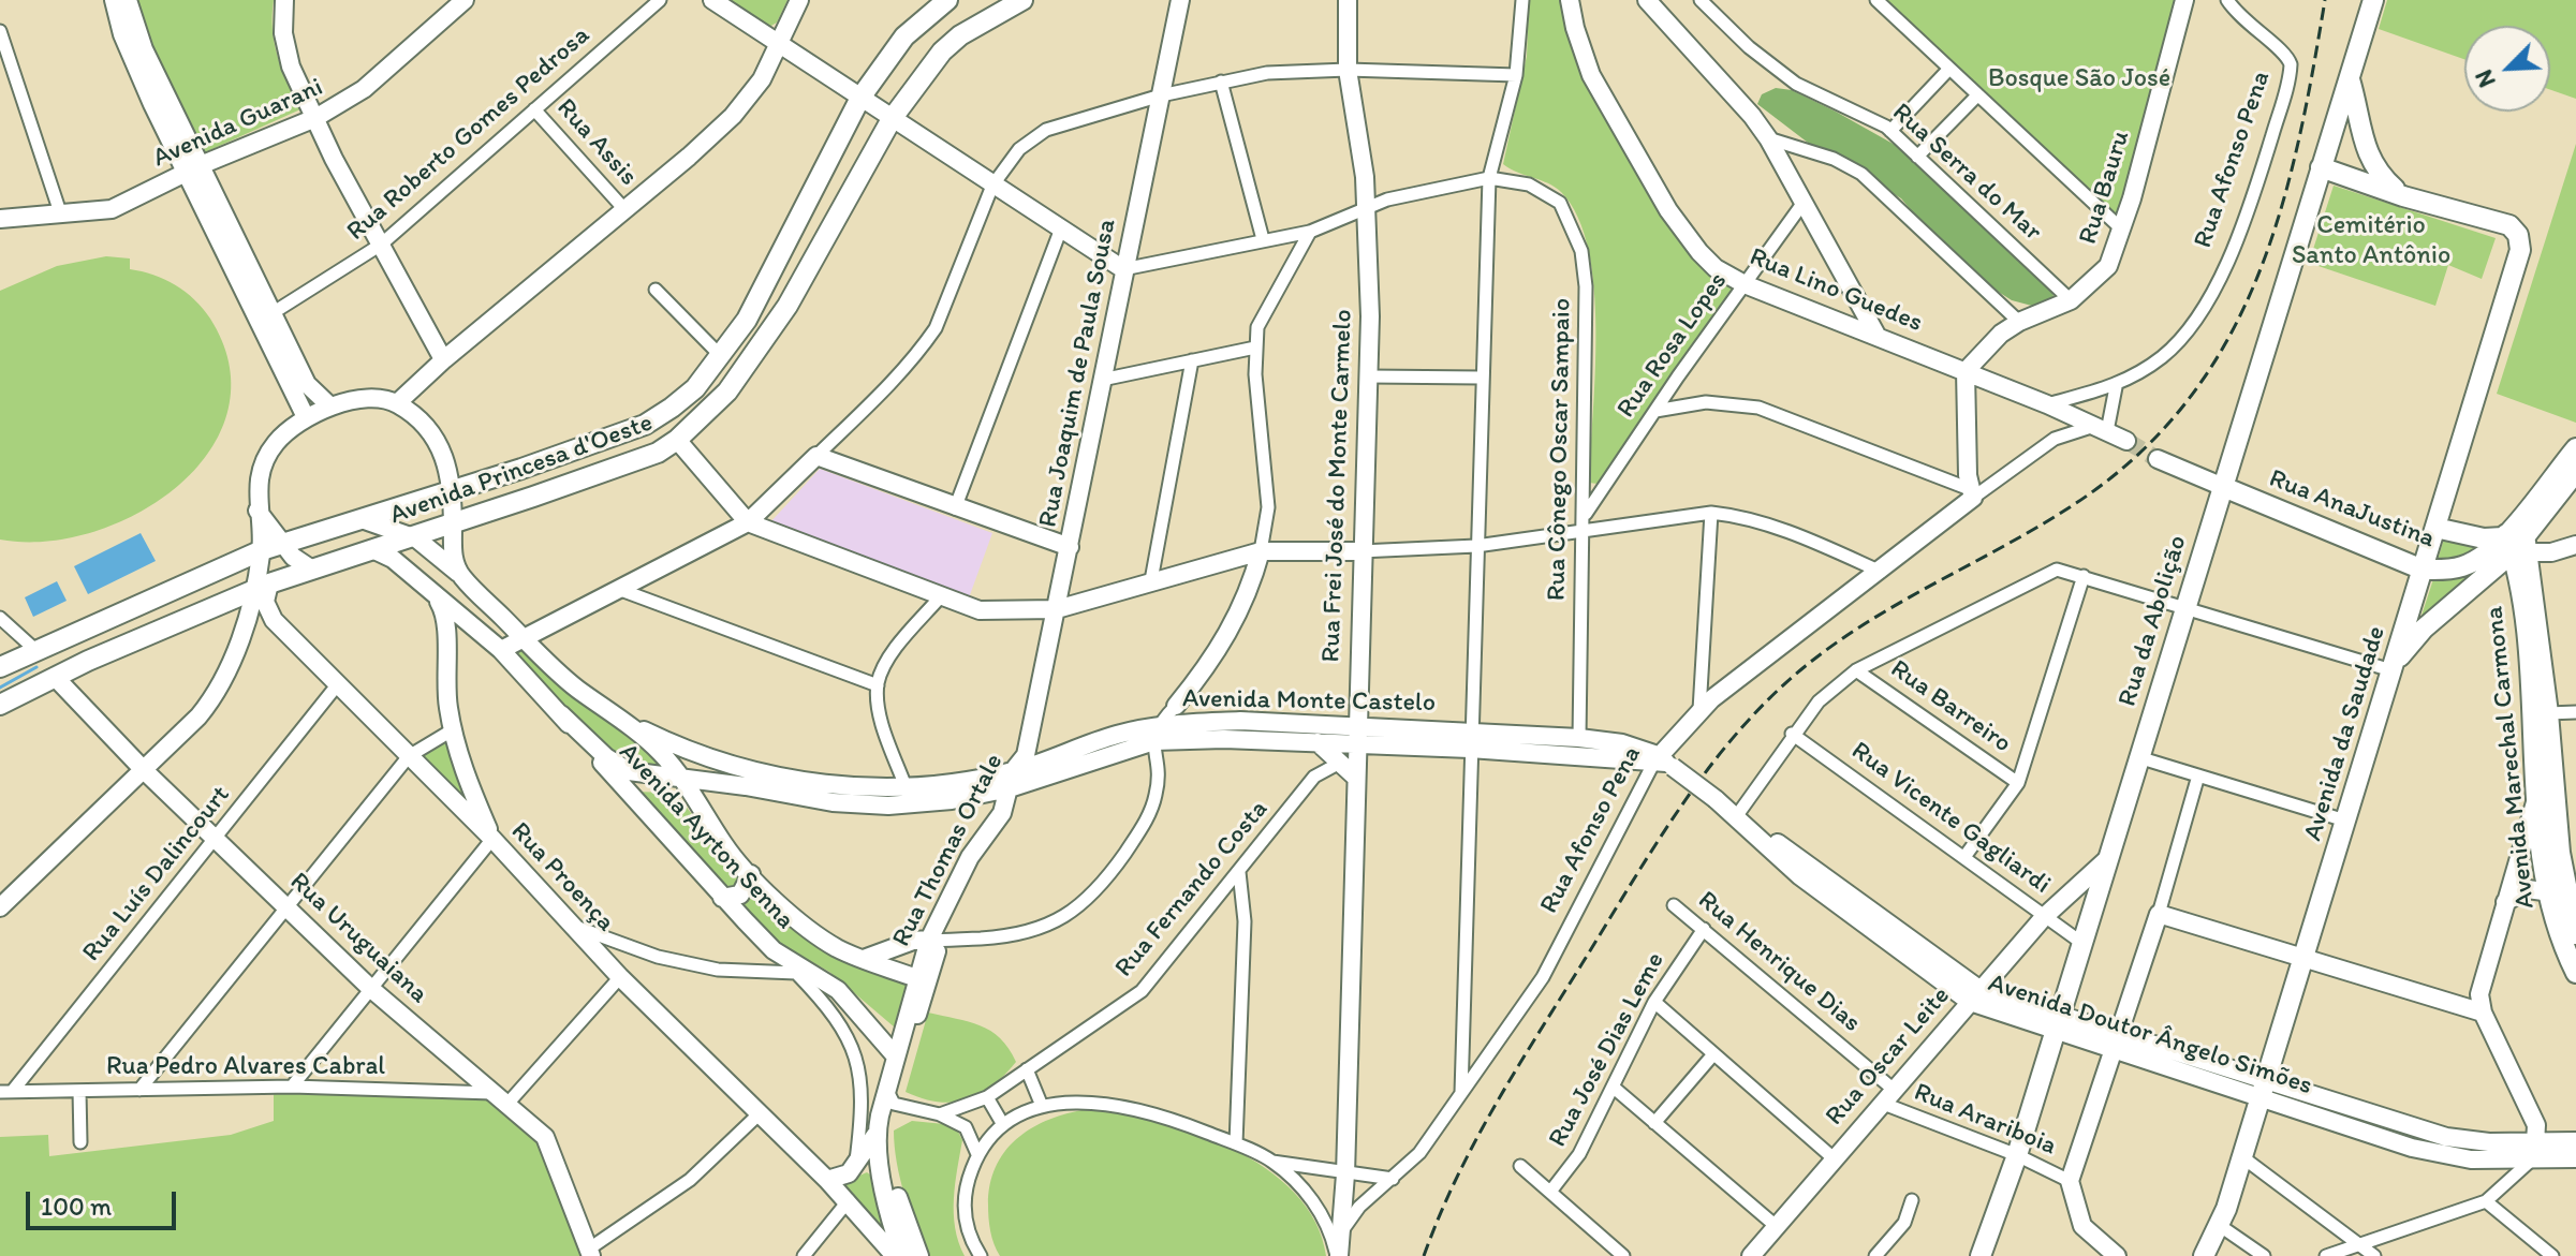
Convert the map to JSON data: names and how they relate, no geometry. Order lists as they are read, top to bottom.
{
  "streets": {
    "main road": [
      "Avenida Guarani",
      "Rua Afonso Pena",
      "Rua Bauru",
      "Rua Lino Guedes",
      "Rua Joaquim de Paula Sousa",
      "Avenida Princesa d'Oeste",
      "Rua Frei José do Monte Carmelo",
      "Rua AnaJustina",
      "Rua da Abolição",
      "Avenida Monte Castelo",
      "Avenida da Saudade",
      "Avenida Marechal Carmona",
      "Avenida Ayrton Senna",
      "Rua Thomas Ortale",
      "Rua Proença",
      "Rua Uruguaiana",
      "Avenida Doutor Ângelo Simões",
      "Rua Oscar Leite"
    ],
    "street": [
      "Rua Roberto Gomes Pedrosa",
      "Rua Assis",
      "Rua Serra do Mar",
      "Rua Rosa Lopes",
      "Rua Cônego Oscar Sampaio",
      "Rua Barreiro",
      "Rua Vicente Gagliardi",
      "Rua Luís Dalincourt",
      "Rua Fernando Costa",
      "Rua Henrique Dias",
      "Rua José Dias Leme",
      "Rua Pedro Alvares Cabral",
      "Rua Arariboia"
    ]
  },
  "crossings": [
    ["Rua Roberto Gomes Pedrosa", "Rua Assis"],
    ["Rua Afonso Pena", "Rua Lino Guedes"],
    ["Rua Afonso Pena", "Rua Frei José do Monte Carmelo"],
    ["Rua Afonso Pena", "Avenida Monte Castelo"],
    ["Rua Serra do Mar", "Rua Bauru"],
    ["Rua Bauru", "Rua Lino Guedes"],
    ["Rua Lino Guedes", "Rua Rosa Lopes"],
    ["Rua Rosa Lopes", "Rua Cônego Oscar Sampaio"],
    ["Rua Joaquim de Paula Sousa", "Avenida Monte Castelo"],
    ["Rua Joaquim de Paula Sousa", "Rua Thomas Ortale"],
    ["Rua Cônego Oscar Sampaio", "Avenida Monte Castelo"],
    ["Avenida Princesa d'Oeste", "Avenida Ayrton Senna"],
    ["Avenida Princesa d'Oeste", "Rua Uruguaiana"],
    ["Rua Frei José do Monte Carmelo", "Avenida Monte Castelo"],
    ["Rua AnaJustina", "Rua da Abolição"],
    ["Rua AnaJustina", "Avenida da Saudade"],
    ["Rua AnaJustina", "Avenida Marechal Carmona"],
    ["Rua da Abolição", "Rua Vicente Gagliardi"],
    ["Rua da Abolição", "Avenida Doutor Ângelo Simões"],
    ["Rua da Abolição", "Rua Oscar Leite"],
    ["Rua da Abolição", "Rua Arariboia"],
    ["Avenida Monte Castelo", "Avenida Ayrton Senna"],
    ["Avenida Monte Castelo", "Rua Thomas Ortale"],
    ["Avenida Monte Castelo", "Avenida Doutor Ângelo Simões"],
    ["Avenida da Saudade", "Avenida Doutor Ângelo Simões"],
    ["Rua Vicente Gagliardi", "Rua Oscar Leite"],
    ["Avenida Ayrton Senna", "Rua Thomas Ortale"],
    ["Rua Thomas Ortale", "Rua Proença"],
    ["Rua Luís Dalincourt", "Rua Proença"],
    ["Rua Luís Dalincourt", "Rua Uruguaiana"],
    ["Rua Luís Dalincourt", "Rua Pedro Alvares Cabral"],
    ["Rua Uruguaiana", "Rua Pedro Alvares Cabral"],
    ["Rua Henrique Dias", "Rua José Dias Leme"],
    ["Rua Henrique Dias", "Rua Oscar Leite"],
    ["Rua Henrique Dias", "Rua Arariboia"],
    ["Avenida Doutor Ângelo Simões", "Rua Oscar Leite"],
    ["Rua Oscar Leite", "Rua Arariboia"]
  ],
  "parks": ["Bosque São José", "Cemitério Santo Antônio"],
  "scale_bar": "100 m",
  "north": "bottom left"
}
